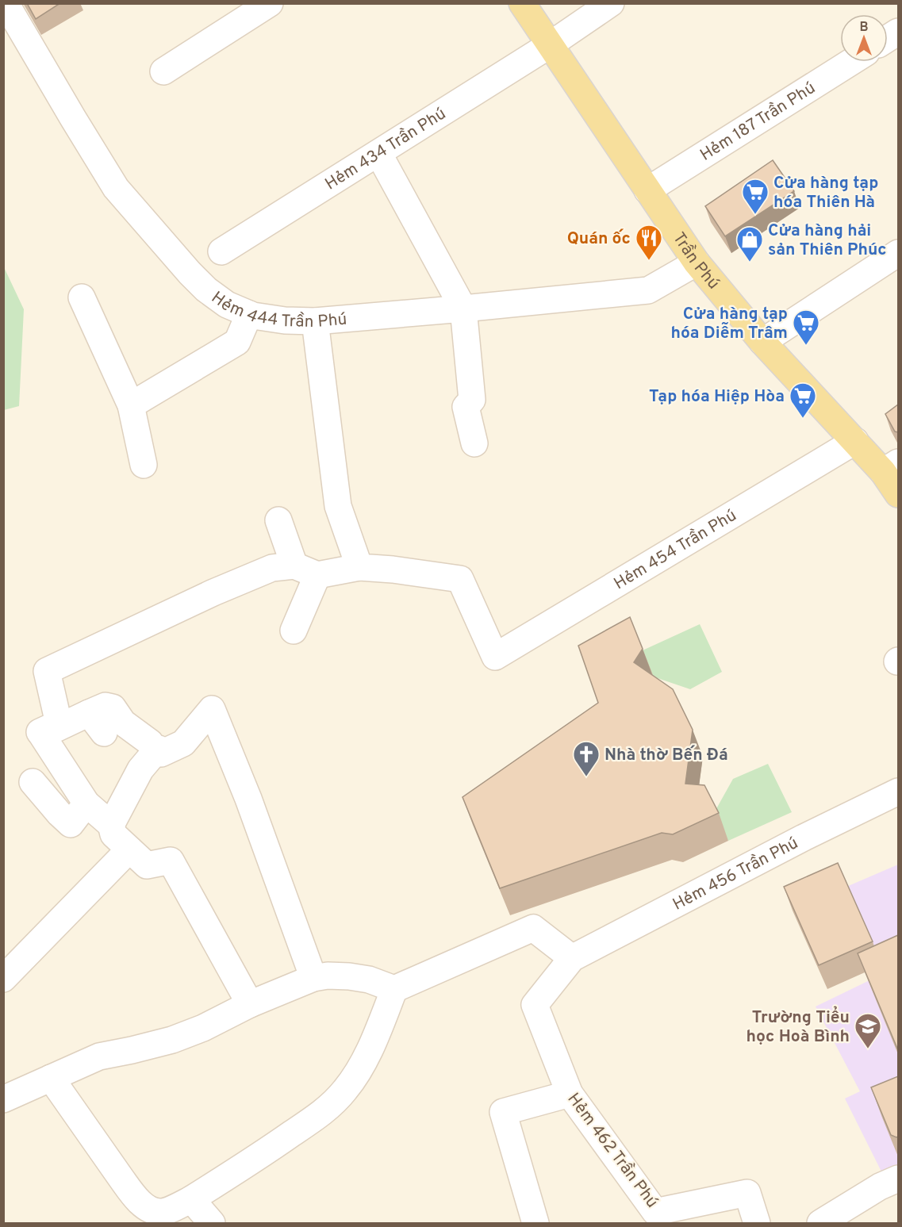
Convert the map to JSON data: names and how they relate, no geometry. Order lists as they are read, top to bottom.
{
  "streets": {
    "main road": ["Trần Phú"],
    "street": [
      "Hẻm 187 Trần Phú",
      "Hẻm 434 Trần Phú",
      "Hẻm 444 Trần Phú",
      "Hẻm 454 Trần Phú",
      "Hẻm 456 Trần Phú",
      "Hẻm 462 Trần Phú"
    ]
  },
  "crossings": [
    ["Hẻm 187 Trần Phú", "Trần Phú"],
    ["Hẻm 434 Trần Phú", "Trần Phú"],
    ["Trần Phú", "Hẻm 444 Trần Phú"],
    ["Trần Phú", "Hẻm 454 Trần Phú"],
    ["Hẻm 456 Trần Phú", "Hẻm 462 Trần Phú"]
  ],
  "places": {
    "supermarket": ["Cửa hàng tạp hóa Thiên Hà", "Cửa hàng tạp hóa Diễm Trâm", "Tạp hóa Hiệp Hòa"],
    "restaurant": ["Quán ốc"],
    "shop": ["Cửa hàng hải sản Thiên Phúc"],
    "church": ["Nhà thờ Bến Đá"],
    "school or university": ["Trường Tiểu học Hoà Bình"]
  },
  "north": "top"
}
